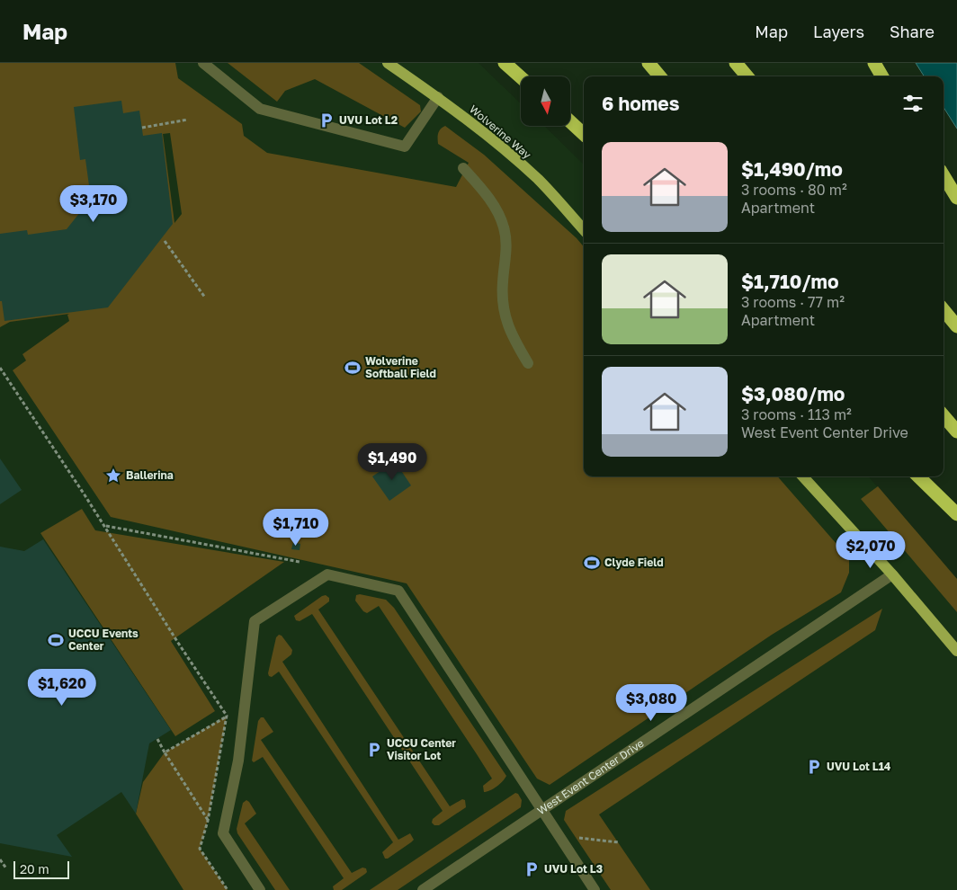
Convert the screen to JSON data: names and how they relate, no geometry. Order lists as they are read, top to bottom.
{
  "streets": {
    "main road": ["Wolverine Way"],
    "street": ["West Event Center Drive"]
  },
  "places": {
    "parking": [
      "UVU Lot L2",
      "UCCU Center Visitor Lot",
      "UVU Lot L14",
      "UVU Lot L3"
    ],
    "sports": ["Wolverine Softball Field", "Clyde Field", "UCCU Events Center"],
    "place": ["Ballerina"]
  },
  "scale_bar": "20 m",
  "north": "bottom",
  "page": {
    "header": "Map",
    "nav": ["Map", "Layers", "Share"],
    "heading": "6 homes",
    "list": [
      {
        "name": "$1,490/mo",
        "note": "3 rooms · 80 m² · Apartment"
      },
      {
        "name": "$1,710/mo",
        "note": "3 rooms · 77 m² · Apartment"
      },
      {
        "name": "$3,080/mo",
        "note": "3 rooms · 113 m² · West Event Center Drive"
      }
    ],
    "price": [
      "$3,170",
      "$1,490",
      "$1,710",
      "$2,070",
      "$1,620",
      "$3,080"
    ],
    "scale": "20 m"
  }
}
